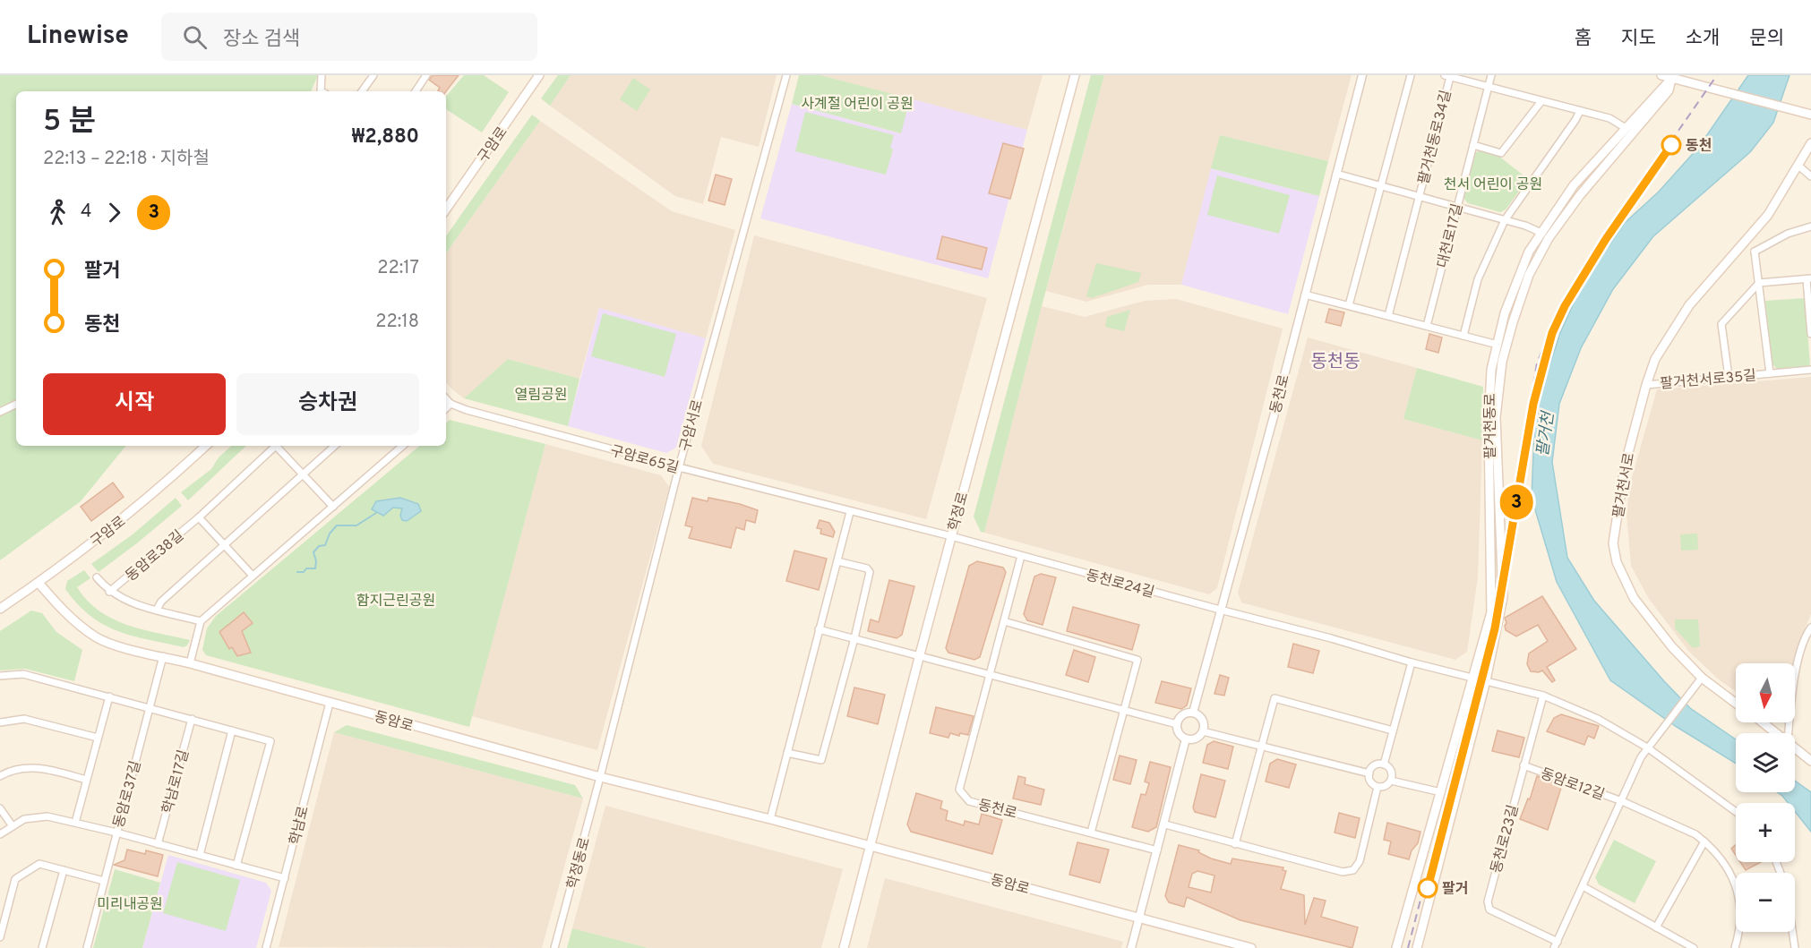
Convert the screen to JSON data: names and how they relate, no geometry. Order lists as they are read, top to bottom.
{
  "streets": {
    "main road": [
      "구암로",
      "팔거천동로",
      "팔거천서로",
      "학정로",
      "동암로"
    ],
    "street": [
      "팔거천동로34길",
      "대천로17길",
      "팔거천서로35길",
      "동천로",
      "구암서로",
      "구암로65길",
      "동암로38길",
      "동천로24길",
      "학남로17길",
      "동암로12길",
      "동암로37길",
      "학남로",
      "동천로23길",
      "학정동로"
    ]
  },
  "crossings": [
    ["팔거천동로34길", "대천로17길"],
    ["팔거천동로34길", "동천로"],
    ["팔거천동로34길", "팔거천동로"],
    ["구암로", "동암로"],
    ["팔거천서로35길", "팔거천서로"],
    ["동천로", "동천로24길"],
    ["구암서로", "구암로65길"],
    ["구암서로", "동암로"],
    ["구암서로", "학정동로"],
    ["구암로65길", "학정로"],
    ["구암로65길", "동천로24길"],
    ["팔거천서로", "동암로12길"],
    ["학정로", "동천로24길"],
    ["학정로", "동암로"],
    ["동암로", "동암로37길"],
    ["동암로", "학남로"],
    ["동암로", "학정동로"],
    ["동암로12길", "동천로23길"]
  ],
  "districts": ["동천동"],
  "water": ["팔거천"],
  "parks": [
    "사계절 어린이 공원",
    "천서 어린이 공원",
    "열림공원",
    "함지근린공원",
    "미리내공원"
  ],
  "places": ["동천", "팔거"],
  "lines": ["metro line 3"],
  "north": "bottom",
  "page": {
    "header": "Linewise",
    "search": "장소 검색",
    "nav": [
      "홈",
      "지도",
      "소개",
      "문의"
    ],
    "on_map": "3",
    "heading": ["5 분", "22:13 – 22:18 · 지하철", "₩2,880"],
    "legs": ["4", "3"],
    "list": [
      {
        "name": "팔거",
        "value": "22:17"
      },
      {
        "name": "동천",
        "value": "22:18"
      }
    ],
    "buttons": ["시작", "승차권"],
    "map_buttons": ["+", "−"]
  }
}
